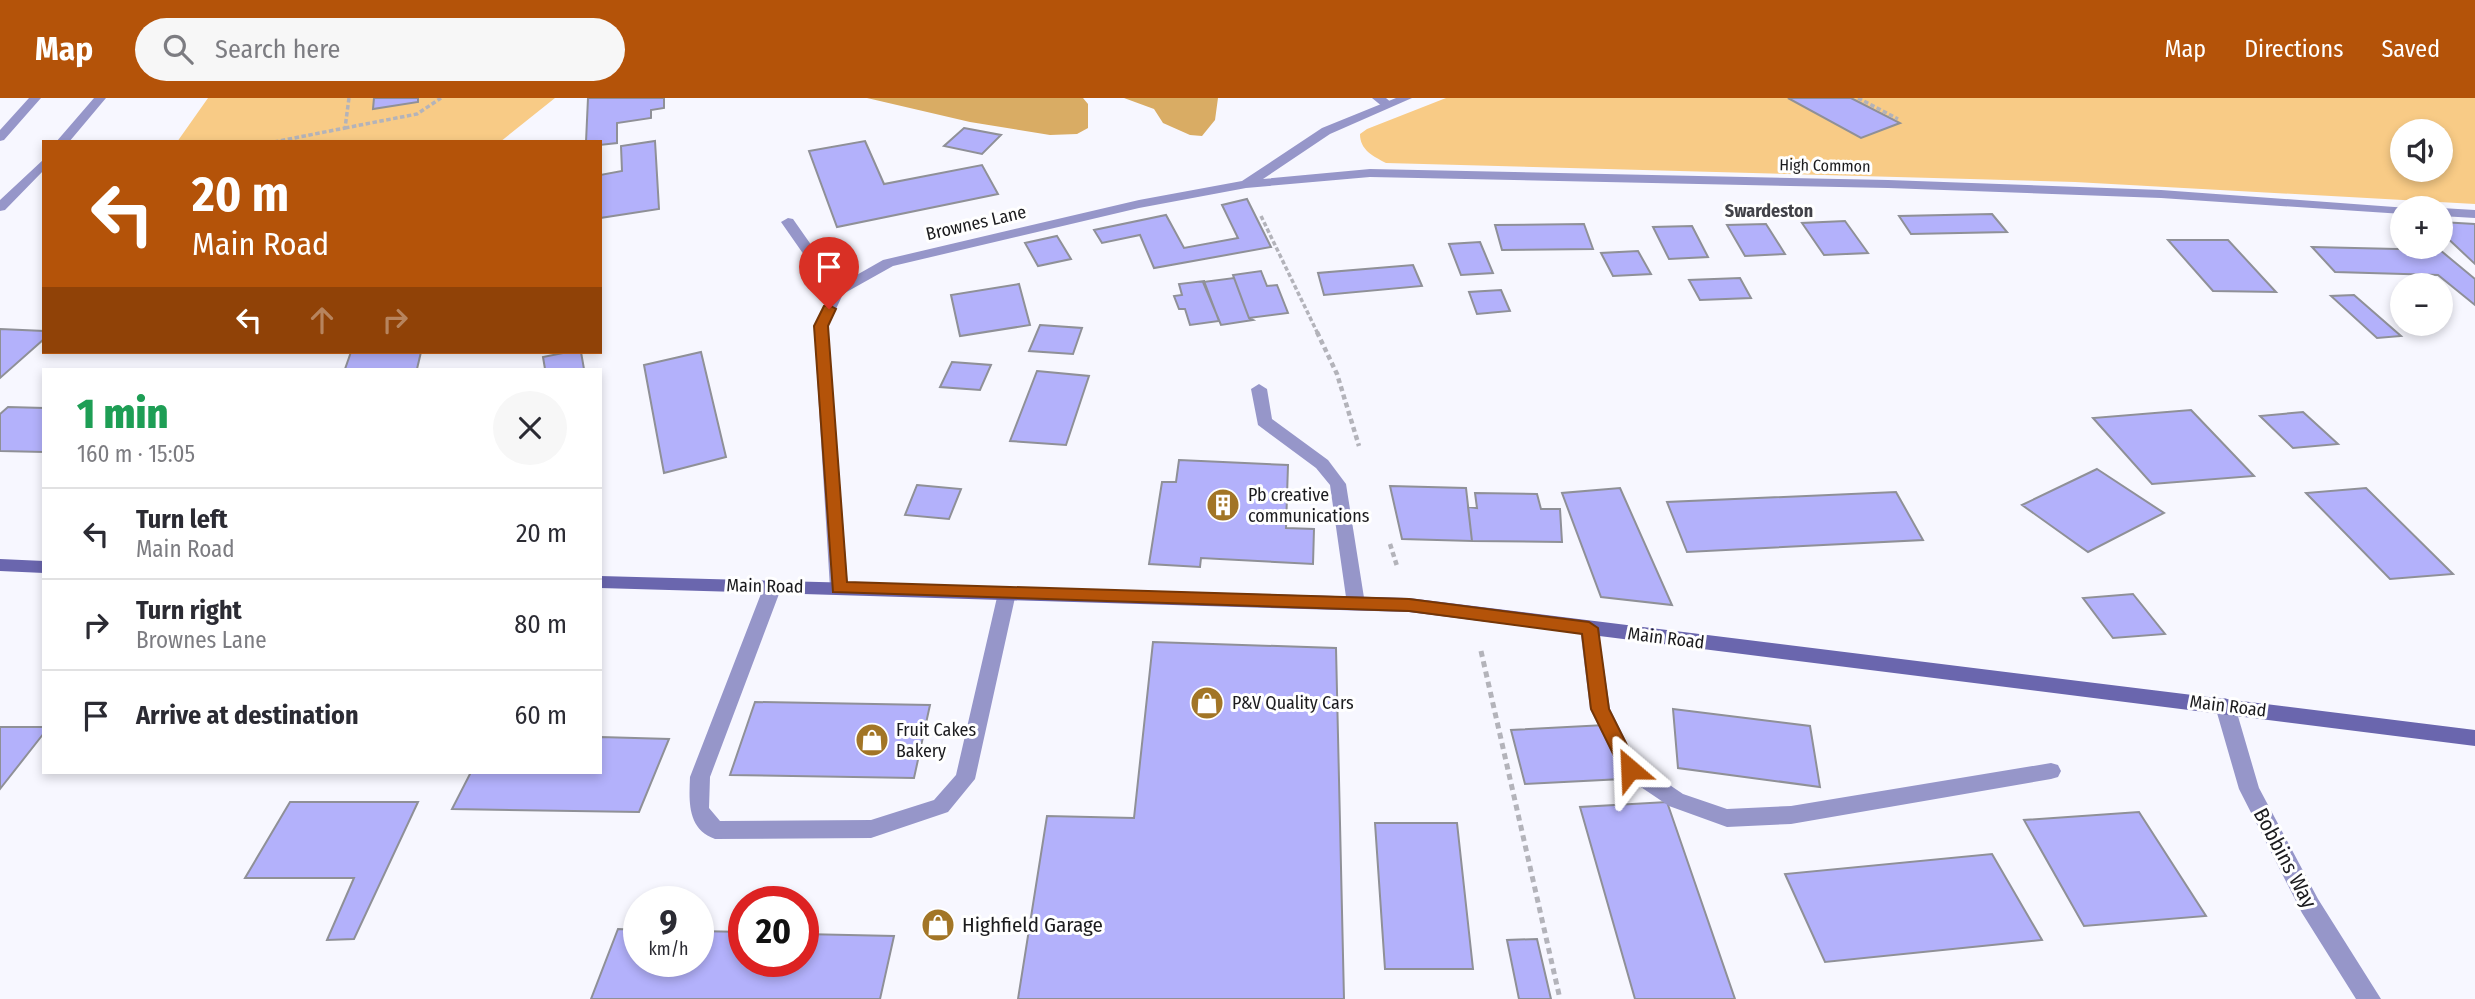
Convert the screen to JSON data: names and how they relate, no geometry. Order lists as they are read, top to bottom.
{
  "streets": {
    "main road": ["Main Road"],
    "street": ["High Common", "Brownes Lane", "Bobbins Way"]
  },
  "crossings": [
    ["High Common", "Brownes Lane"],
    ["Main Road", "Bobbins Way"]
  ],
  "districts": ["Swardeston"],
  "places": {
    "building": ["Pb creative communications"],
    "shop": ["P&V Quality Cars", "Fruit Cakes Bakery", "Highfield Garage"]
  },
  "page": {
    "header": "Map",
    "search": "Search here",
    "nav": ["Map", "Directions", "Saved"],
    "map_buttons": ["+", "−"],
    "turn": ["20 m", "Main Road"],
    "heading": ["1 min", "160 m · 15:05"],
    "list": [
      {
        "name": "Turn left",
        "note": "Main Road",
        "value": "20 m"
      },
      {
        "name": "Turn right",
        "note": "Brownes Lane",
        "value": "80 m"
      },
      {
        "name": "Arrive at destination",
        "value": "60 m"
      }
    ],
    "speed": "9 km/h",
    "limit": "20"
  }
}
